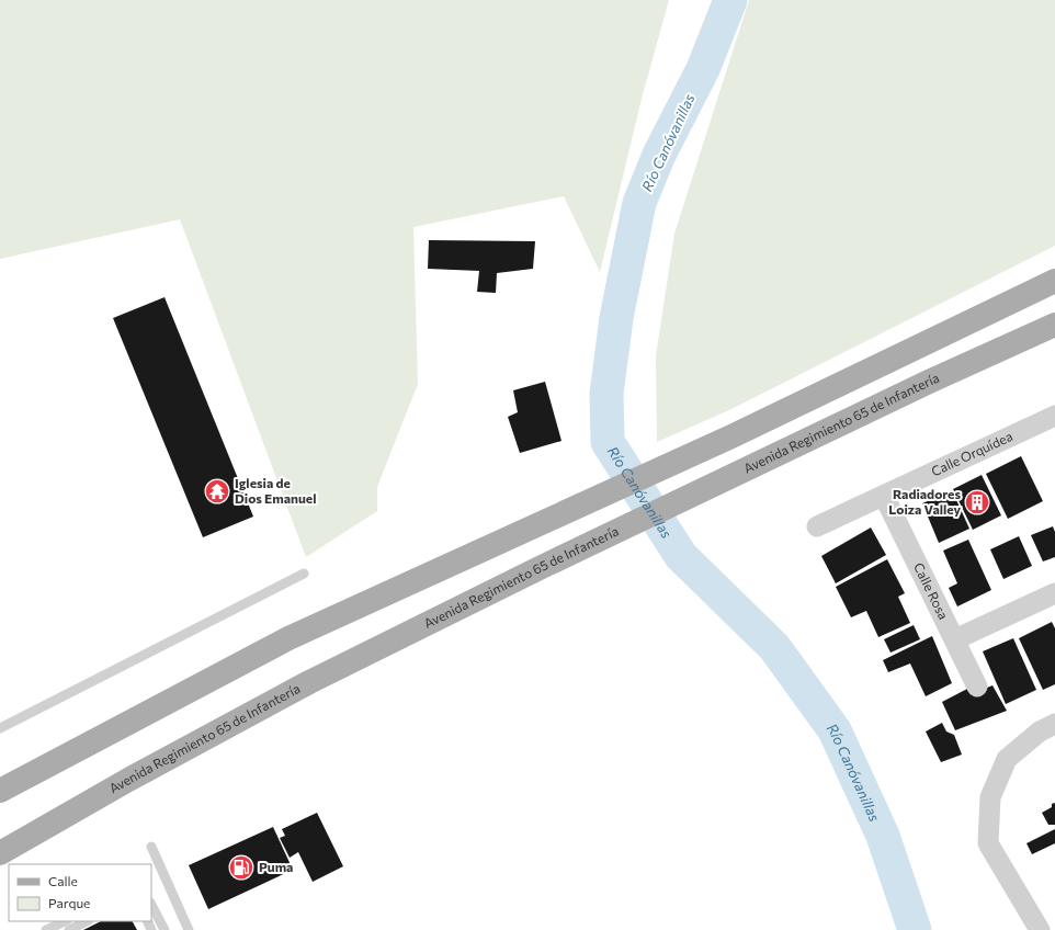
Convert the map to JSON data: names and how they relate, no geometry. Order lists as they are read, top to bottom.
{
  "streets": {
    "main road": ["Avenida Regimiento 65 de Infantería"],
    "street": ["Calle Orquídea", "Calle Rosa"]
  },
  "crossings": [
    ["Calle Orquídea", "Calle Rosa"]
  ],
  "water": ["Río Canóvanillas"],
  "places": {
    "temple": ["Iglesia de Dios Emanuel"],
    "building": ["Radiadores Loiza Valley"],
    "fuel station": ["Puma"]
  },
  "legend": ["Calle", "Parque"]
}
